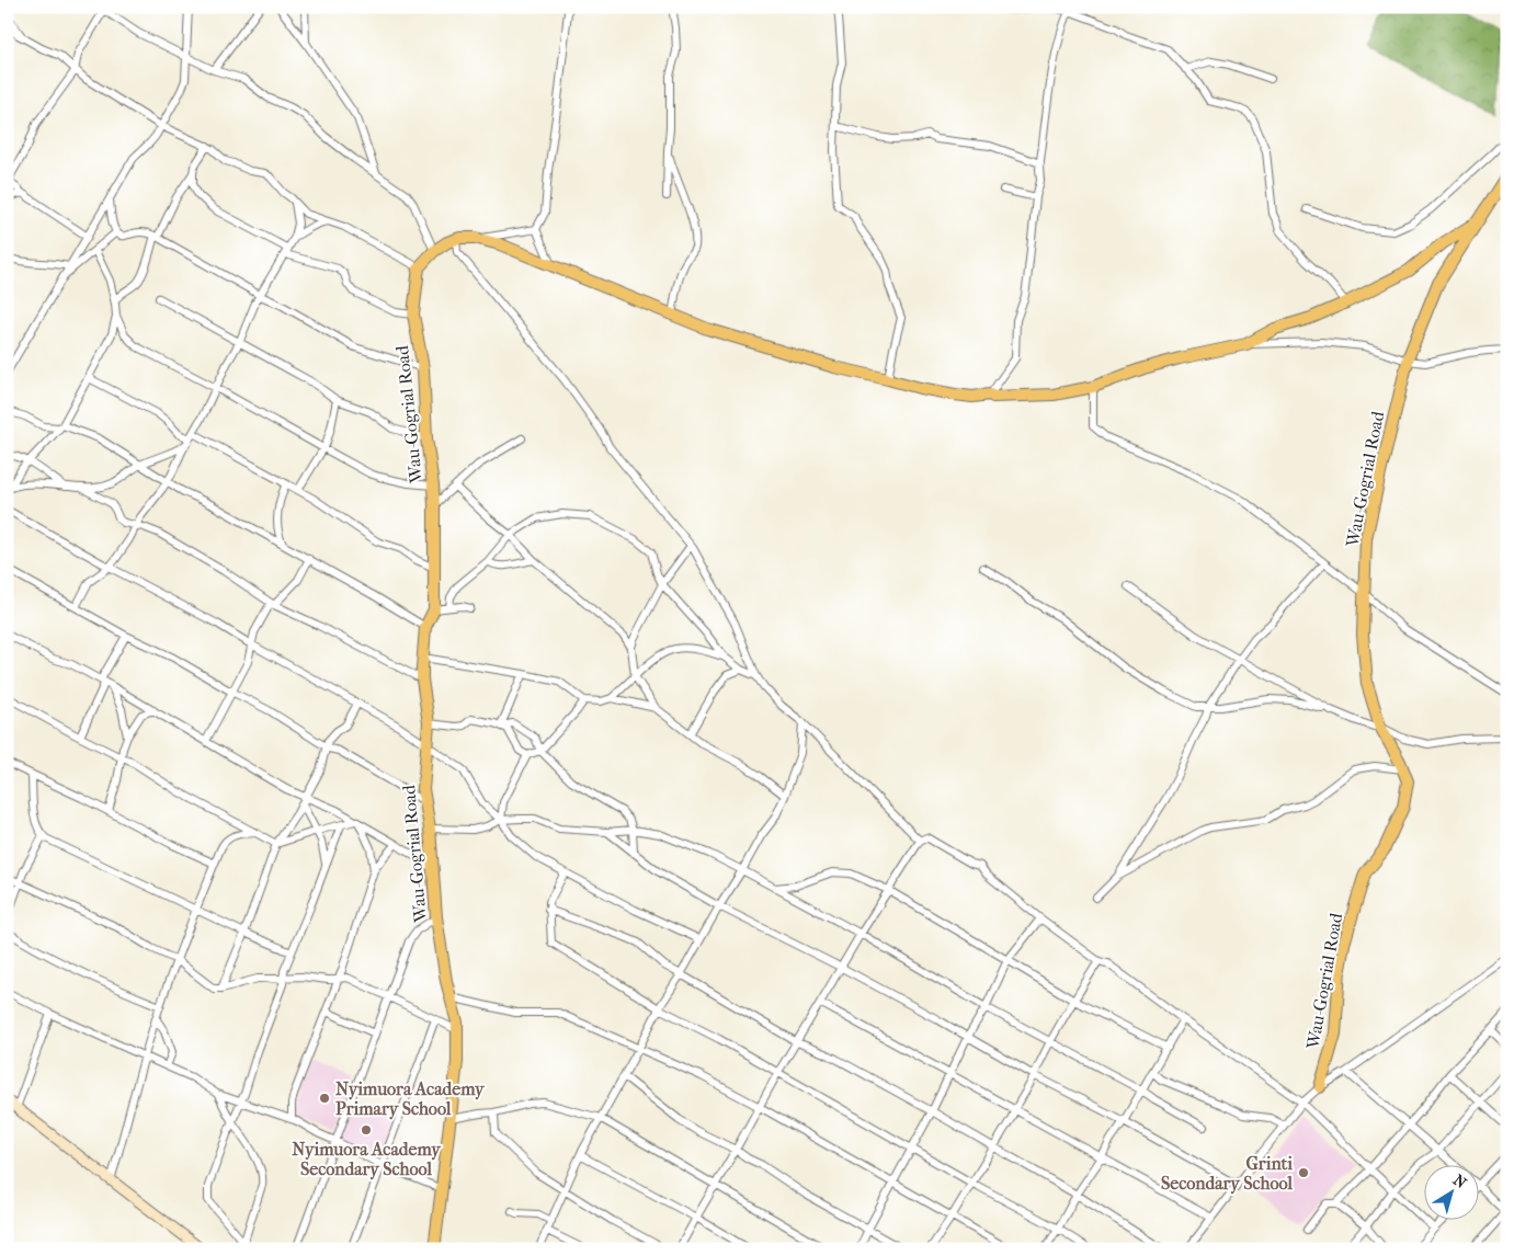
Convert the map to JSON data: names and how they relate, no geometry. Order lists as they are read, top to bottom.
{
  "streets": {
    "main road": ["Wau-Gogrial Road"]
  },
  "places": ["Nyimuora Academy Primary School", "Nyimuora Academy Secondary School", "Grinti Secondary School"],
  "north": "top right"
}
